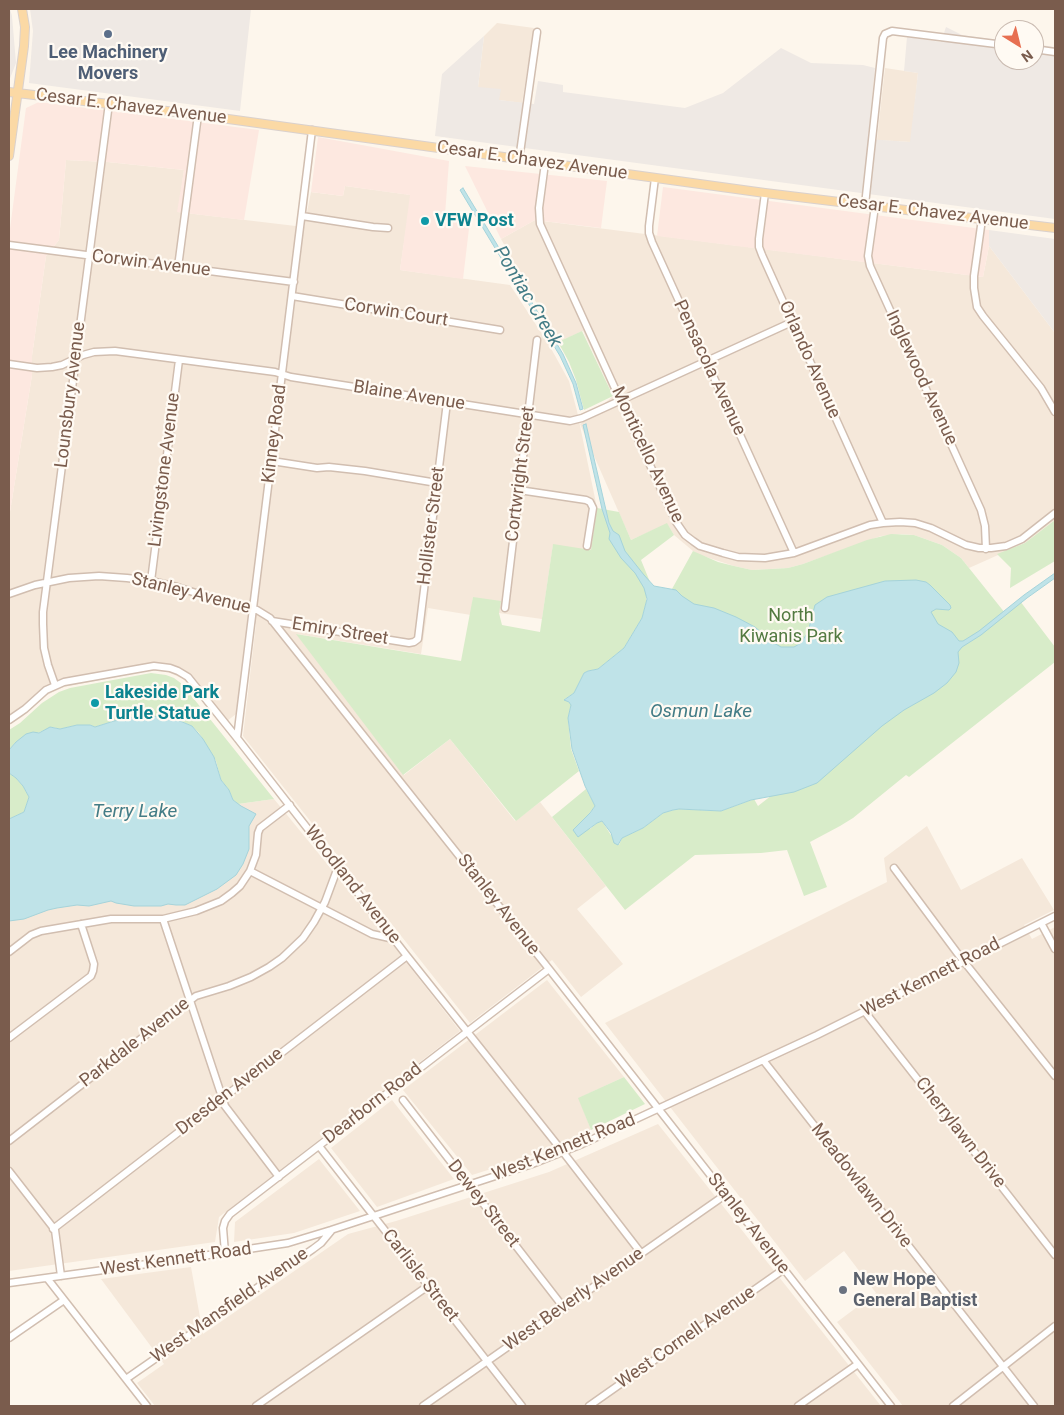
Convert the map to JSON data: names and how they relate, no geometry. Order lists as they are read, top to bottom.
{
  "streets": {
    "main road": ["Cesar E. Chavez Avenue"],
    "street": [
      "Corwin Avenue",
      "Corwin Court",
      "Orlando Avenue",
      "Pensacola Avenue",
      "Inglewood Avenue",
      "Lounsbury Avenue",
      "Blaine Avenue",
      "Kinney Road",
      "Monticello Avenue",
      "Livingstone Avenue",
      "Cortwright Street",
      "Hollister Street",
      "Stanley Avenue",
      "Emiry Street",
      "Woodland Avenue",
      "West Kennett Road",
      "Parkdale Avenue",
      "Dresden Avenue",
      "Dearborn Road",
      "Cherrylawn Drive",
      "Meadowlawn Drive",
      "Dewey Street",
      "Carlisle Street",
      "West Beverly Avenue",
      "West Mansfield Avenue",
      "West Cornell Avenue"
    ]
  },
  "crossings": [
    ["Cesar E. Chavez Avenue", "Orlando Avenue"],
    ["Cesar E. Chavez Avenue", "Pensacola Avenue"],
    ["Cesar E. Chavez Avenue", "Inglewood Avenue"],
    ["Cesar E. Chavez Avenue", "Lounsbury Avenue"],
    ["Cesar E. Chavez Avenue", "Kinney Road"],
    ["Cesar E. Chavez Avenue", "Monticello Avenue"],
    ["Corwin Avenue", "Lounsbury Avenue"],
    ["Corwin Avenue", "Kinney Road"],
    ["Corwin Court", "Kinney Road"],
    ["Orlando Avenue", "Blaine Avenue"],
    ["Orlando Avenue", "Monticello Avenue"],
    ["Pensacola Avenue", "Blaine Avenue"],
    ["Pensacola Avenue", "Monticello Avenue"],
    ["Inglewood Avenue", "Monticello Avenue"],
    ["Lounsbury Avenue", "Blaine Avenue"],
    ["Lounsbury Avenue", "Stanley Avenue"],
    ["Lounsbury Avenue", "Woodland Avenue"],
    ["Blaine Avenue", "Kinney Road"],
    ["Blaine Avenue", "Monticello Avenue"],
    ["Blaine Avenue", "Livingstone Avenue"],
    ["Blaine Avenue", "Cortwright Street"],
    ["Blaine Avenue", "Hollister Street"],
    ["Kinney Road", "Stanley Avenue"],
    ["Kinney Road", "Woodland Avenue"],
    ["Livingstone Avenue", "Stanley Avenue"],
    ["Hollister Street", "Emiry Street"],
    ["Stanley Avenue", "Emiry Street"],
    ["Stanley Avenue", "West Kennett Road"],
    ["Stanley Avenue", "Dearborn Road"],
    ["Stanley Avenue", "West Beverly Avenue"],
    ["Stanley Avenue", "West Cornell Avenue"],
    ["Woodland Avenue", "West Kennett Road"],
    ["Woodland Avenue", "Parkdale Avenue"],
    ["Woodland Avenue", "Dresden Avenue"],
    ["Woodland Avenue", "Dearborn Road"],
    ["Woodland Avenue", "West Beverly Avenue"],
    ["West Kennett Road", "Dearborn Road"],
    ["West Kennett Road", "Cherrylawn Drive"],
    ["West Kennett Road", "Meadowlawn Drive"],
    ["West Kennett Road", "Dewey Street"],
    ["West Kennett Road", "Carlisle Street"],
    ["West Kennett Road", "West Mansfield Avenue"],
    ["Dearborn Road", "Carlisle Street"],
    ["Dewey Street", "West Beverly Avenue"],
    ["Carlisle Street", "West Beverly Avenue"]
  ],
  "water": ["Pontiac Creek", "Osmun Lake", "Terry Lake"],
  "parks": ["North Kiwanis Park"],
  "places": [
    "Lee Machinery Movers",
    "VFW Post",
    "Lakeside Park Turtle Statue",
    "New Hope General Baptist"
  ],
  "north": "bottom right"
}
